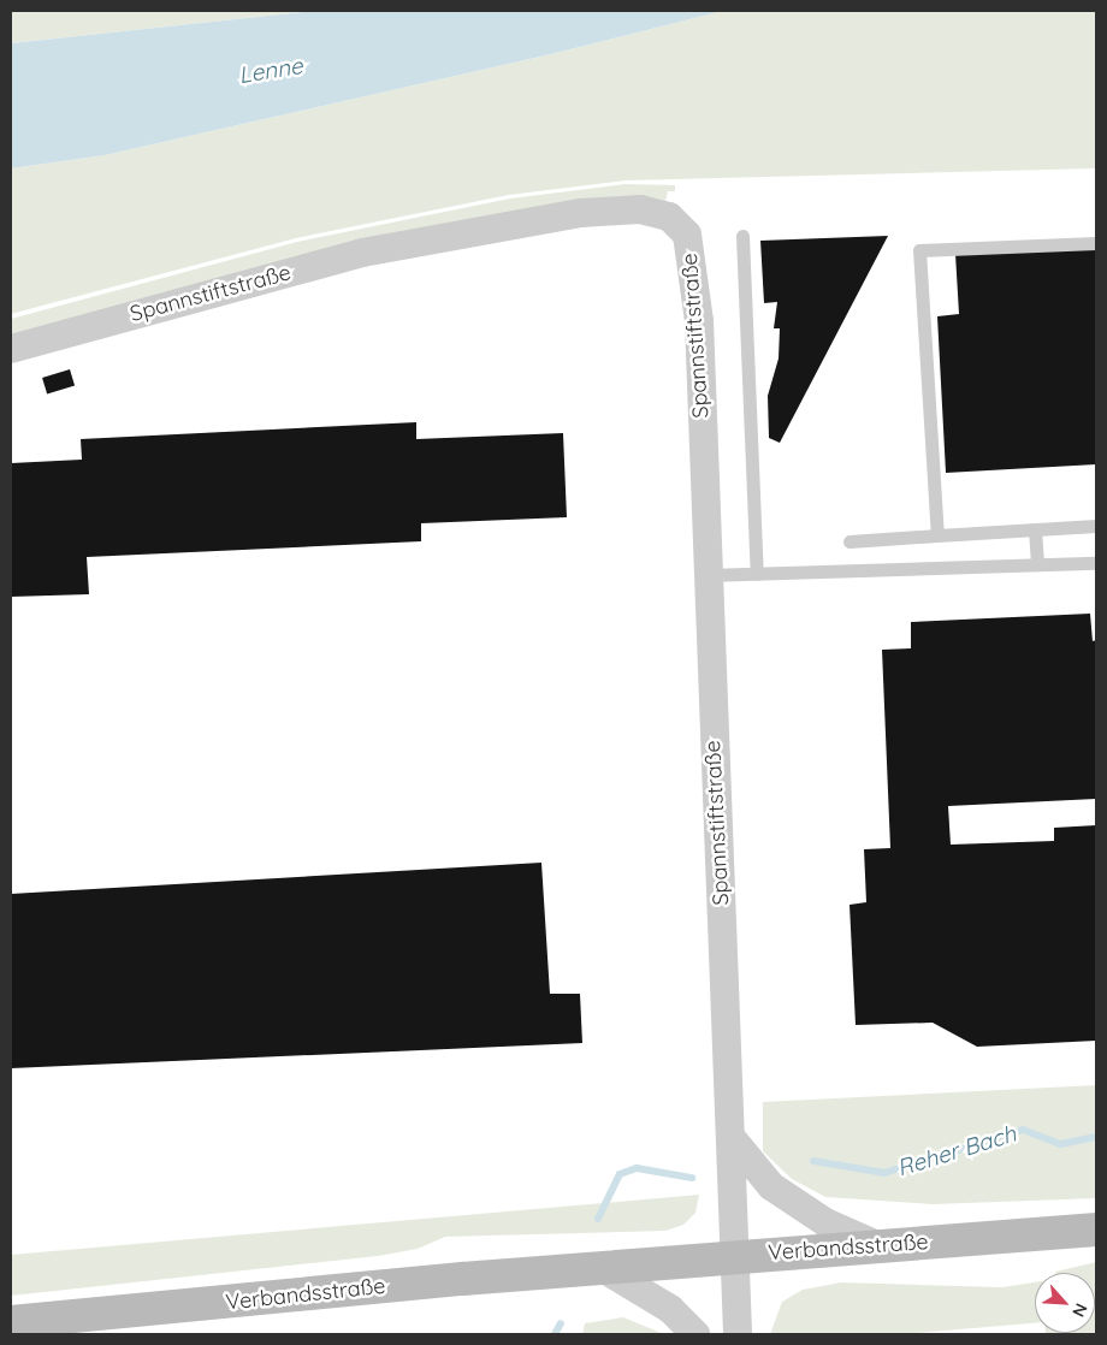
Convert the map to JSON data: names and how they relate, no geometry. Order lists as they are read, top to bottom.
{
  "streets": {
    "main road": ["Verbandsstraße"],
    "street": ["Spannstiftstraße"]
  },
  "crossings": [
    ["Spannstiftstraße", "Verbandsstraße"]
  ],
  "water": ["Lenne", "Reher Bach"],
  "north": "bottom right"
}
